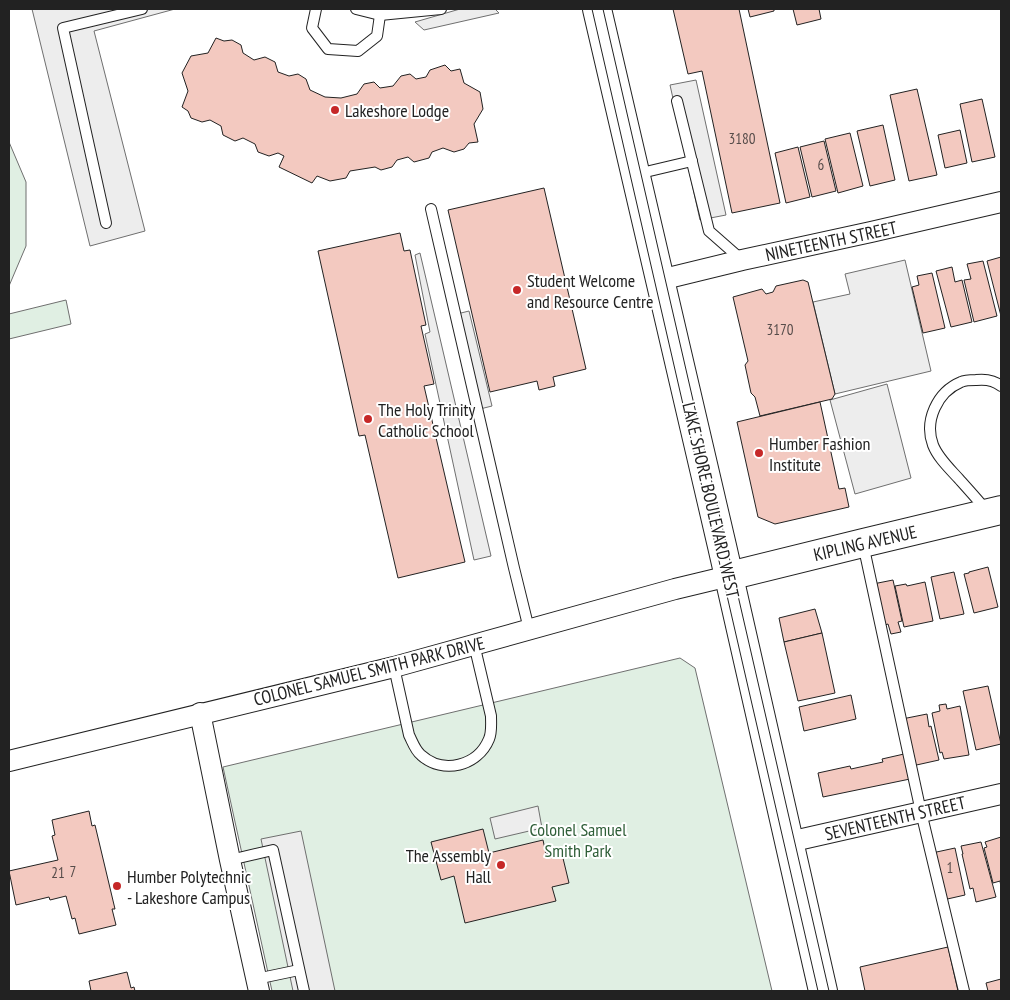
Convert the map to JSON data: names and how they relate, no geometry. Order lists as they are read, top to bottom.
{
  "streets": {
    "main road": ["LAKE SHORE BOULEVARD WEST", "KIPLING AVENUE"],
    "street": ["NINETEENTH STREET", "COLONEL SAMUEL SMITH PARK DRIVE", "SEVENTEENTH STREET"]
  },
  "crossings": [
    ["NINETEENTH STREET", "LAKE SHORE BOULEVARD WEST"],
    ["LAKE SHORE BOULEVARD WEST", "KIPLING AVENUE"],
    ["LAKE SHORE BOULEVARD WEST", "COLONEL SAMUEL SMITH PARK DRIVE"],
    ["LAKE SHORE BOULEVARD WEST", "SEVENTEENTH STREET"],
    ["KIPLING AVENUE", "COLONEL SAMUEL SMITH PARK DRIVE"]
  ],
  "parks": ["Colonel Samuel Smith Park"],
  "places": [
    "Lakeshore Lodge",
    "Student Welcome and Resource Centre",
    "The Holy Trinity Catholic School",
    "Humber Fashion Institute",
    "The Assembly Hall",
    "Humber Polytechnic - Lakeshore Campus"
  ],
  "house_numbers": [
    "3180",
    "6",
    "3170",
    "1",
    "7",
    "21"
  ]
}
